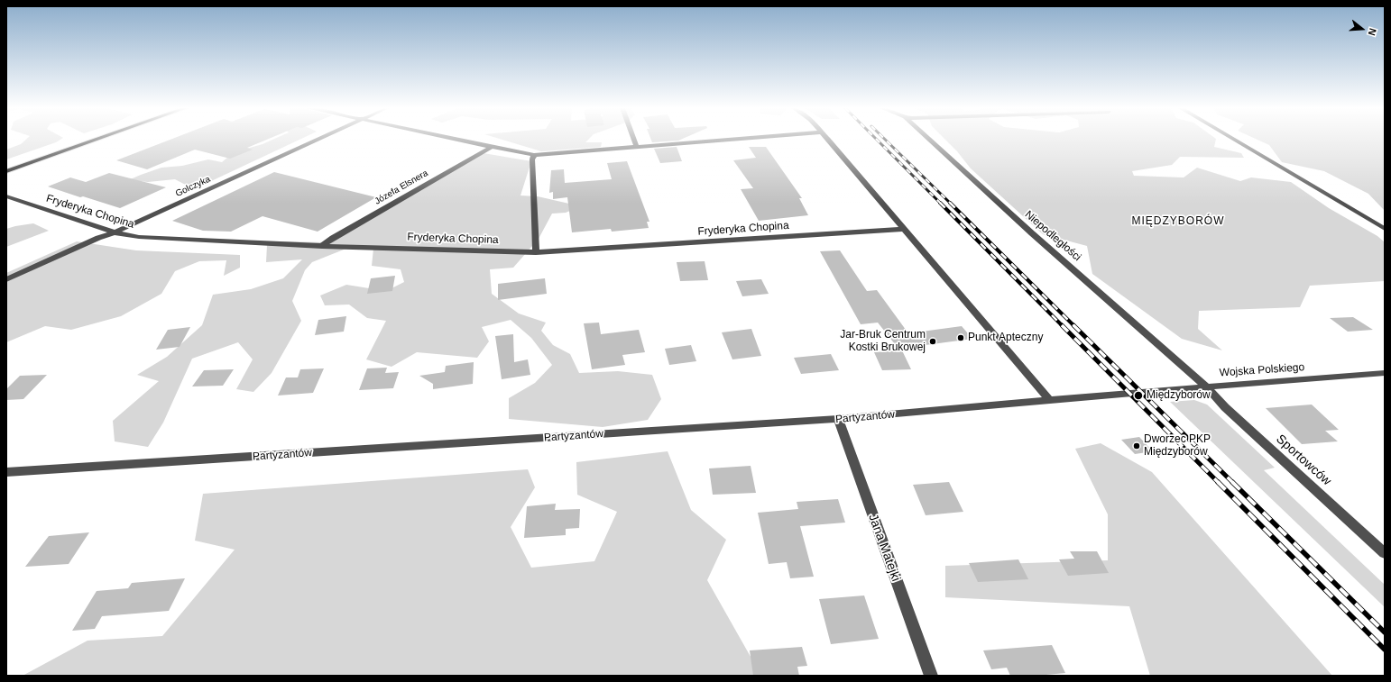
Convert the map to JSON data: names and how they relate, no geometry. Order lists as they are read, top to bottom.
{
  "streets": {
    "street": [
      "Golczyka",
      "Józefa Elsnera",
      "Fryderyka Chopina",
      "Niepodległości",
      "Wojska Polskiego",
      "Partyzantów",
      "Sportowców",
      "Jana Matejki"
    ]
  },
  "crossings": [
    ["Golczyka", "Fryderyka Chopina"],
    ["Józefa Elsnera", "Fryderyka Chopina"],
    ["Niepodległości", "Wojska Polskiego"],
    ["Niepodległości", "Sportowców"],
    ["Wojska Polskiego", "Partyzantów"],
    ["Wojska Polskiego", "Sportowców"],
    ["Partyzantów", "Jana Matejki"]
  ],
  "districts": ["MIĘDZYBORÓW"],
  "places": [
    "Punkt Apteczny",
    "Jar-Bruk Centrum Kostki Brukowej",
    "Międzyborów",
    "Dworzec PKP Międzyborów"
  ],
  "north": "right"
}
